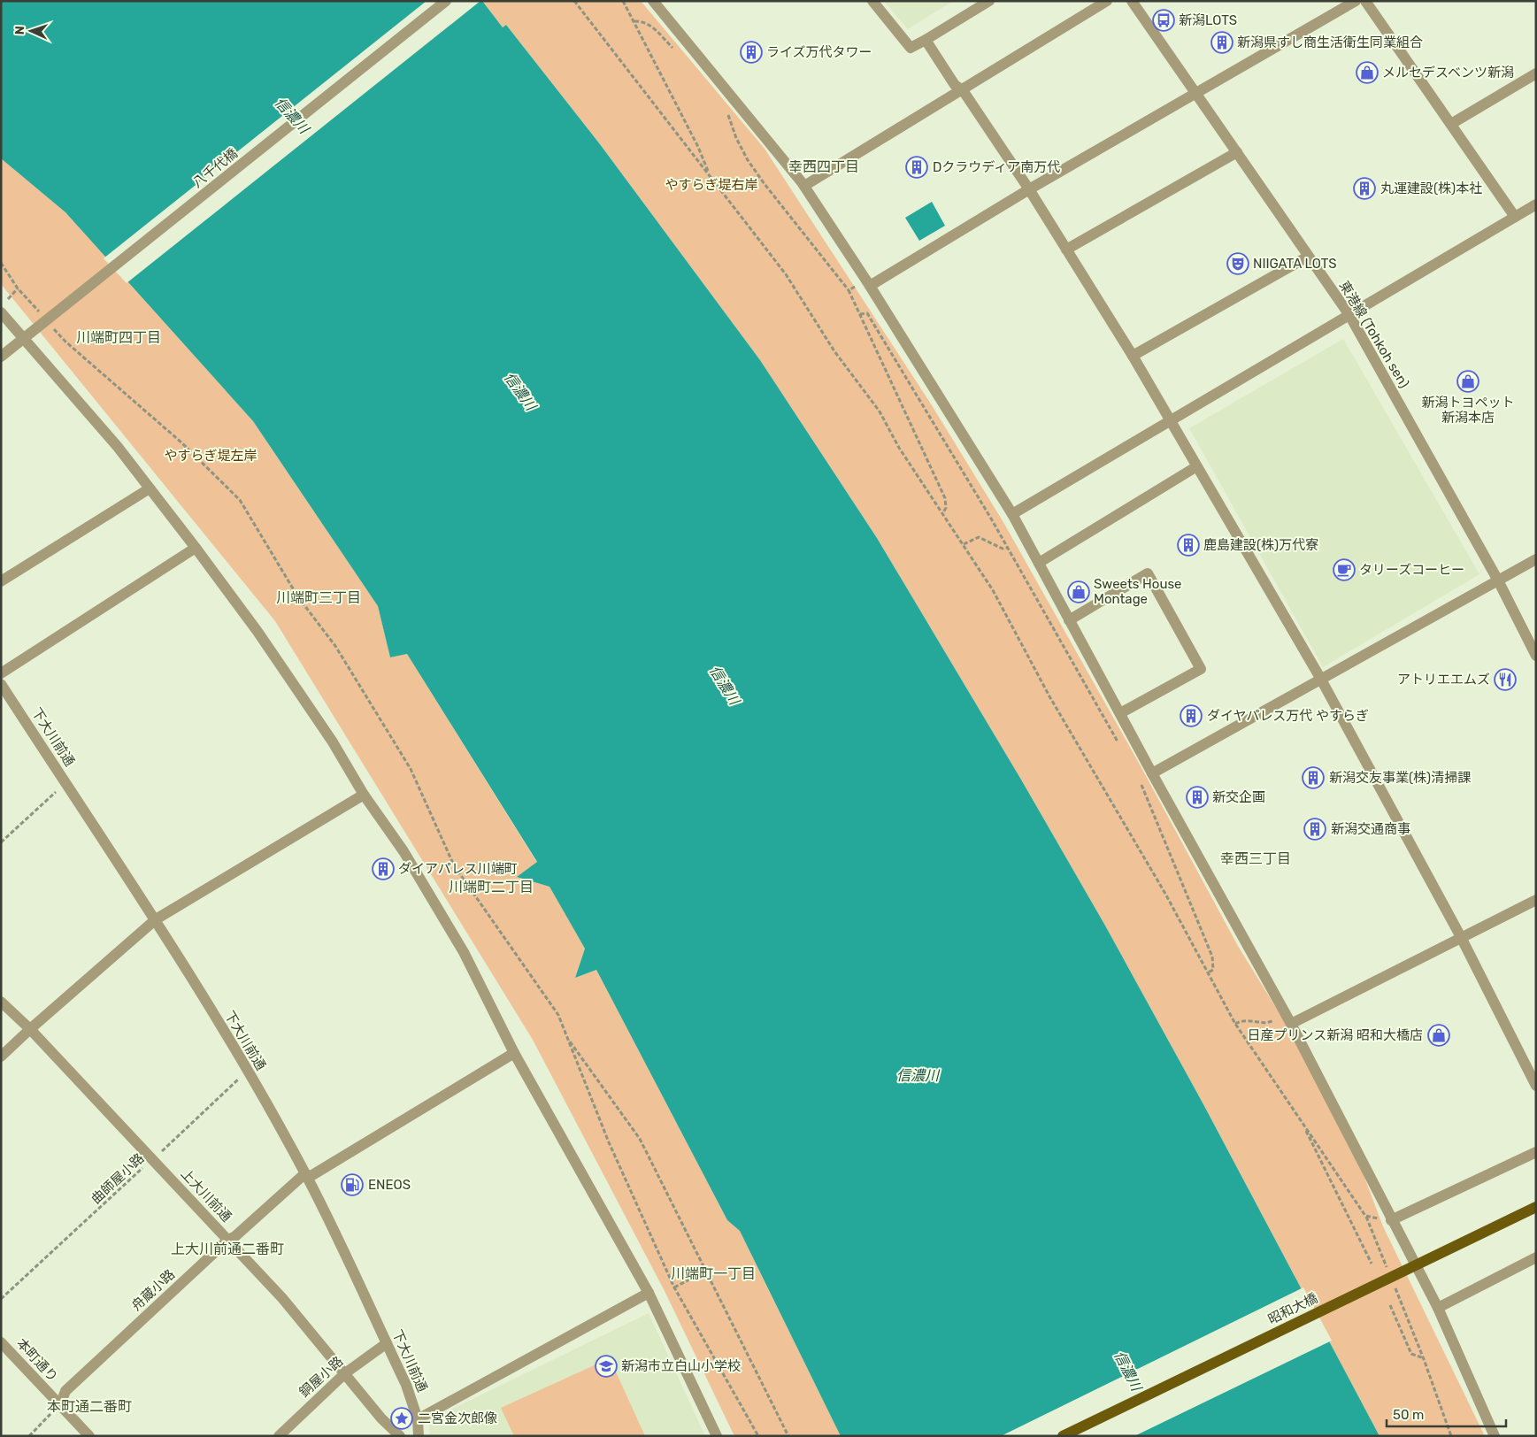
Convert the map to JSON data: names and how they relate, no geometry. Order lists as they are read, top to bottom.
{
  "streets": {
    "main road": ["昭和大橋"],
    "street": [
      "八千代橋",
      "東港線 (Tohkoh sen)",
      "下大川前通",
      "上大川前通",
      "舟蔵小路",
      "本町通り",
      "銅屋小路"
    ],
    "path": ["曲師屋小路"]
  },
  "crossings": [
    ["下大川前通", "曲師屋小路"],
    ["下大川前通", "舟蔵小路"],
    ["下大川前通", "銅屋小路"],
    ["曲師屋小路", "上大川前通"],
    ["上大川前通", "舟蔵小路"],
    ["上大川前通", "銅屋小路"],
    ["舟蔵小路", "本町通り"]
  ],
  "districts": [
    "幸西四丁目",
    "川端町四丁目",
    "川端町三丁目",
    "幸西三丁目",
    "川端町二丁目",
    "上大川前通二番町",
    "川端町一丁目",
    "本町通二番町"
  ],
  "water": ["信濃川"],
  "parks": ["やすらぎ堤右岸", "やすらぎ堤左岸"],
  "places": {
    "bus stop": ["新潟LOTS"],
    "building": [
      "新潟県すし商生活衛生同業組合",
      "ライズ万代タワー",
      "Dクラウディア南万代",
      "丸運建設(株)本社",
      "鹿島建設(株)万代寮",
      "ダイヤパレス万代 やすらぎ",
      "新潟交友事業(株)清掃課",
      "新交企画",
      "新潟交通商事",
      "ダイアパレス川端町"
    ],
    "shop": [
      "メルセデスベンツ新潟",
      "新潟トヨペット 新潟本店",
      "Sweets House Montage",
      "日産プリンス新潟 昭和大橋店"
    ],
    "theatre": ["NIIGATA LOTS"],
    "cafe": ["タリーズコーヒー"],
    "restaurant": ["アトリエエムズ"],
    "fuel station": ["ENEOS"],
    "school or university": ["新潟市立白山小学校"],
    "place": ["二宮金次郎像"]
  },
  "scale_bar": "50 m",
  "north": "left"
}
